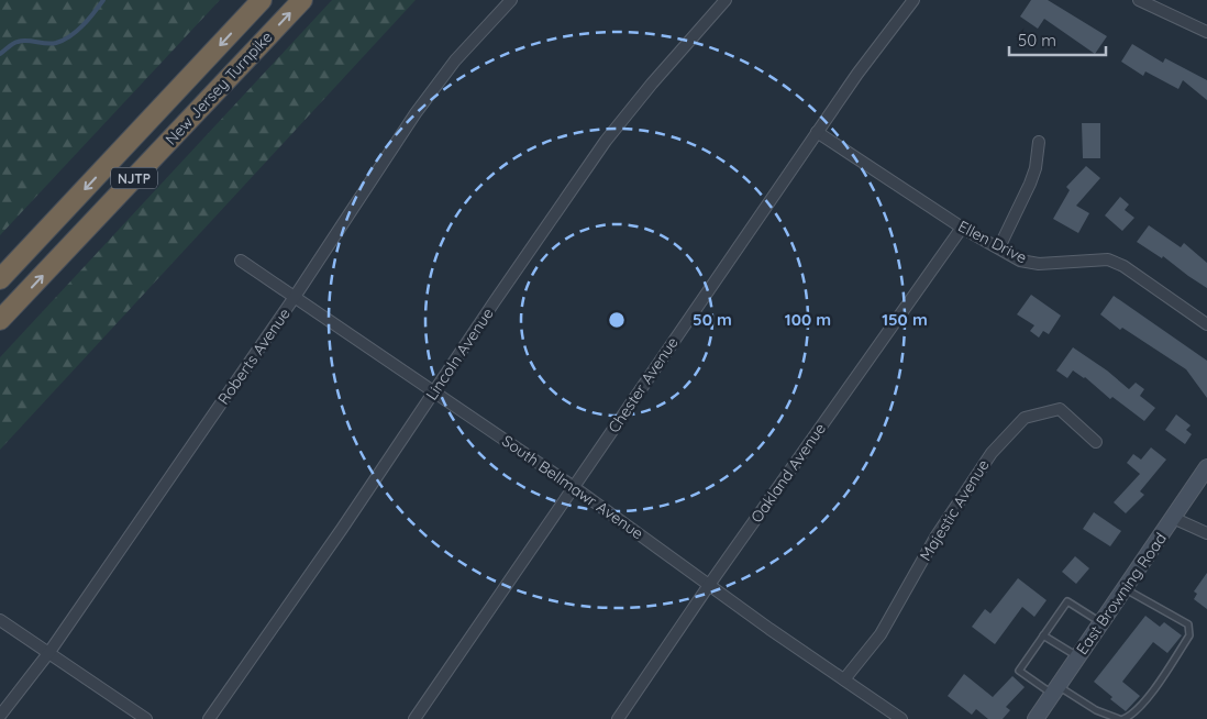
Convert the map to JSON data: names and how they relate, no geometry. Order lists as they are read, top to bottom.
{
  "streets": {
    "highway": ["New Jersey Turnpike", "NJTP"],
    "main road": ["East Browning Road"],
    "street": [
      "Ellen Drive",
      "Lincoln Avenue",
      "Roberts Avenue",
      "Chester Avenue",
      "Oakland Avenue",
      "South Bellmawr Avenue",
      "Majestic Avenue"
    ]
  },
  "crossings": [
    ["Ellen Drive", "Chester Avenue"],
    ["Ellen Drive", "Oakland Avenue"],
    ["Lincoln Avenue", "South Bellmawr Avenue"],
    ["Roberts Avenue", "South Bellmawr Avenue"],
    ["Chester Avenue", "South Bellmawr Avenue"],
    ["Oakland Avenue", "South Bellmawr Avenue"],
    ["South Bellmawr Avenue", "Majestic Avenue"]
  ],
  "scale_bar": "50 m",
  "rings": ["50 m", "100 m", "150 m"]
}
